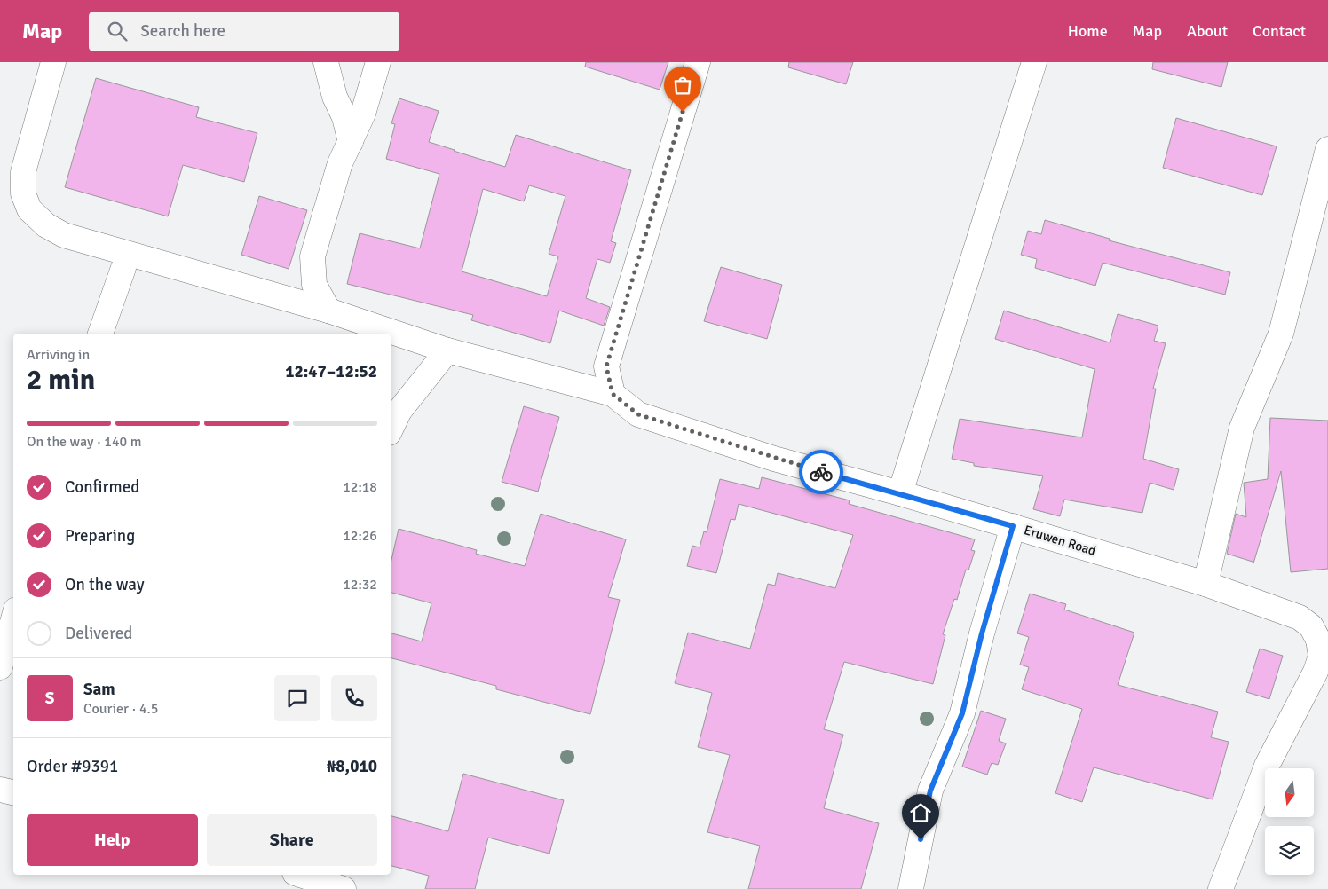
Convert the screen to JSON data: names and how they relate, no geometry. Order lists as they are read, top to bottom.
{
  "streets": {
    "street": ["Eruwen Road"]
  },
  "north": "bottom",
  "page": {
    "header": "Map",
    "search": "Search here",
    "nav": [
      "Home",
      "Map",
      "About",
      "Contact"
    ],
    "heading": ["2 min", "Arriving in", "12:47–12:52"],
    "panel": [
      "Sam",
      "Courier · 4.5",
      "Order #9391",
      "₦8,010"
    ],
    "bar": "On the way · 140 m",
    "list": [
      ["Confirmed", "12:18"],
      ["Preparing", "12:26"],
      ["On the way", "12:32"],
      "Delivered"
    ],
    "round": "S",
    "buttons": ["Help", "Share"]
  }
}
